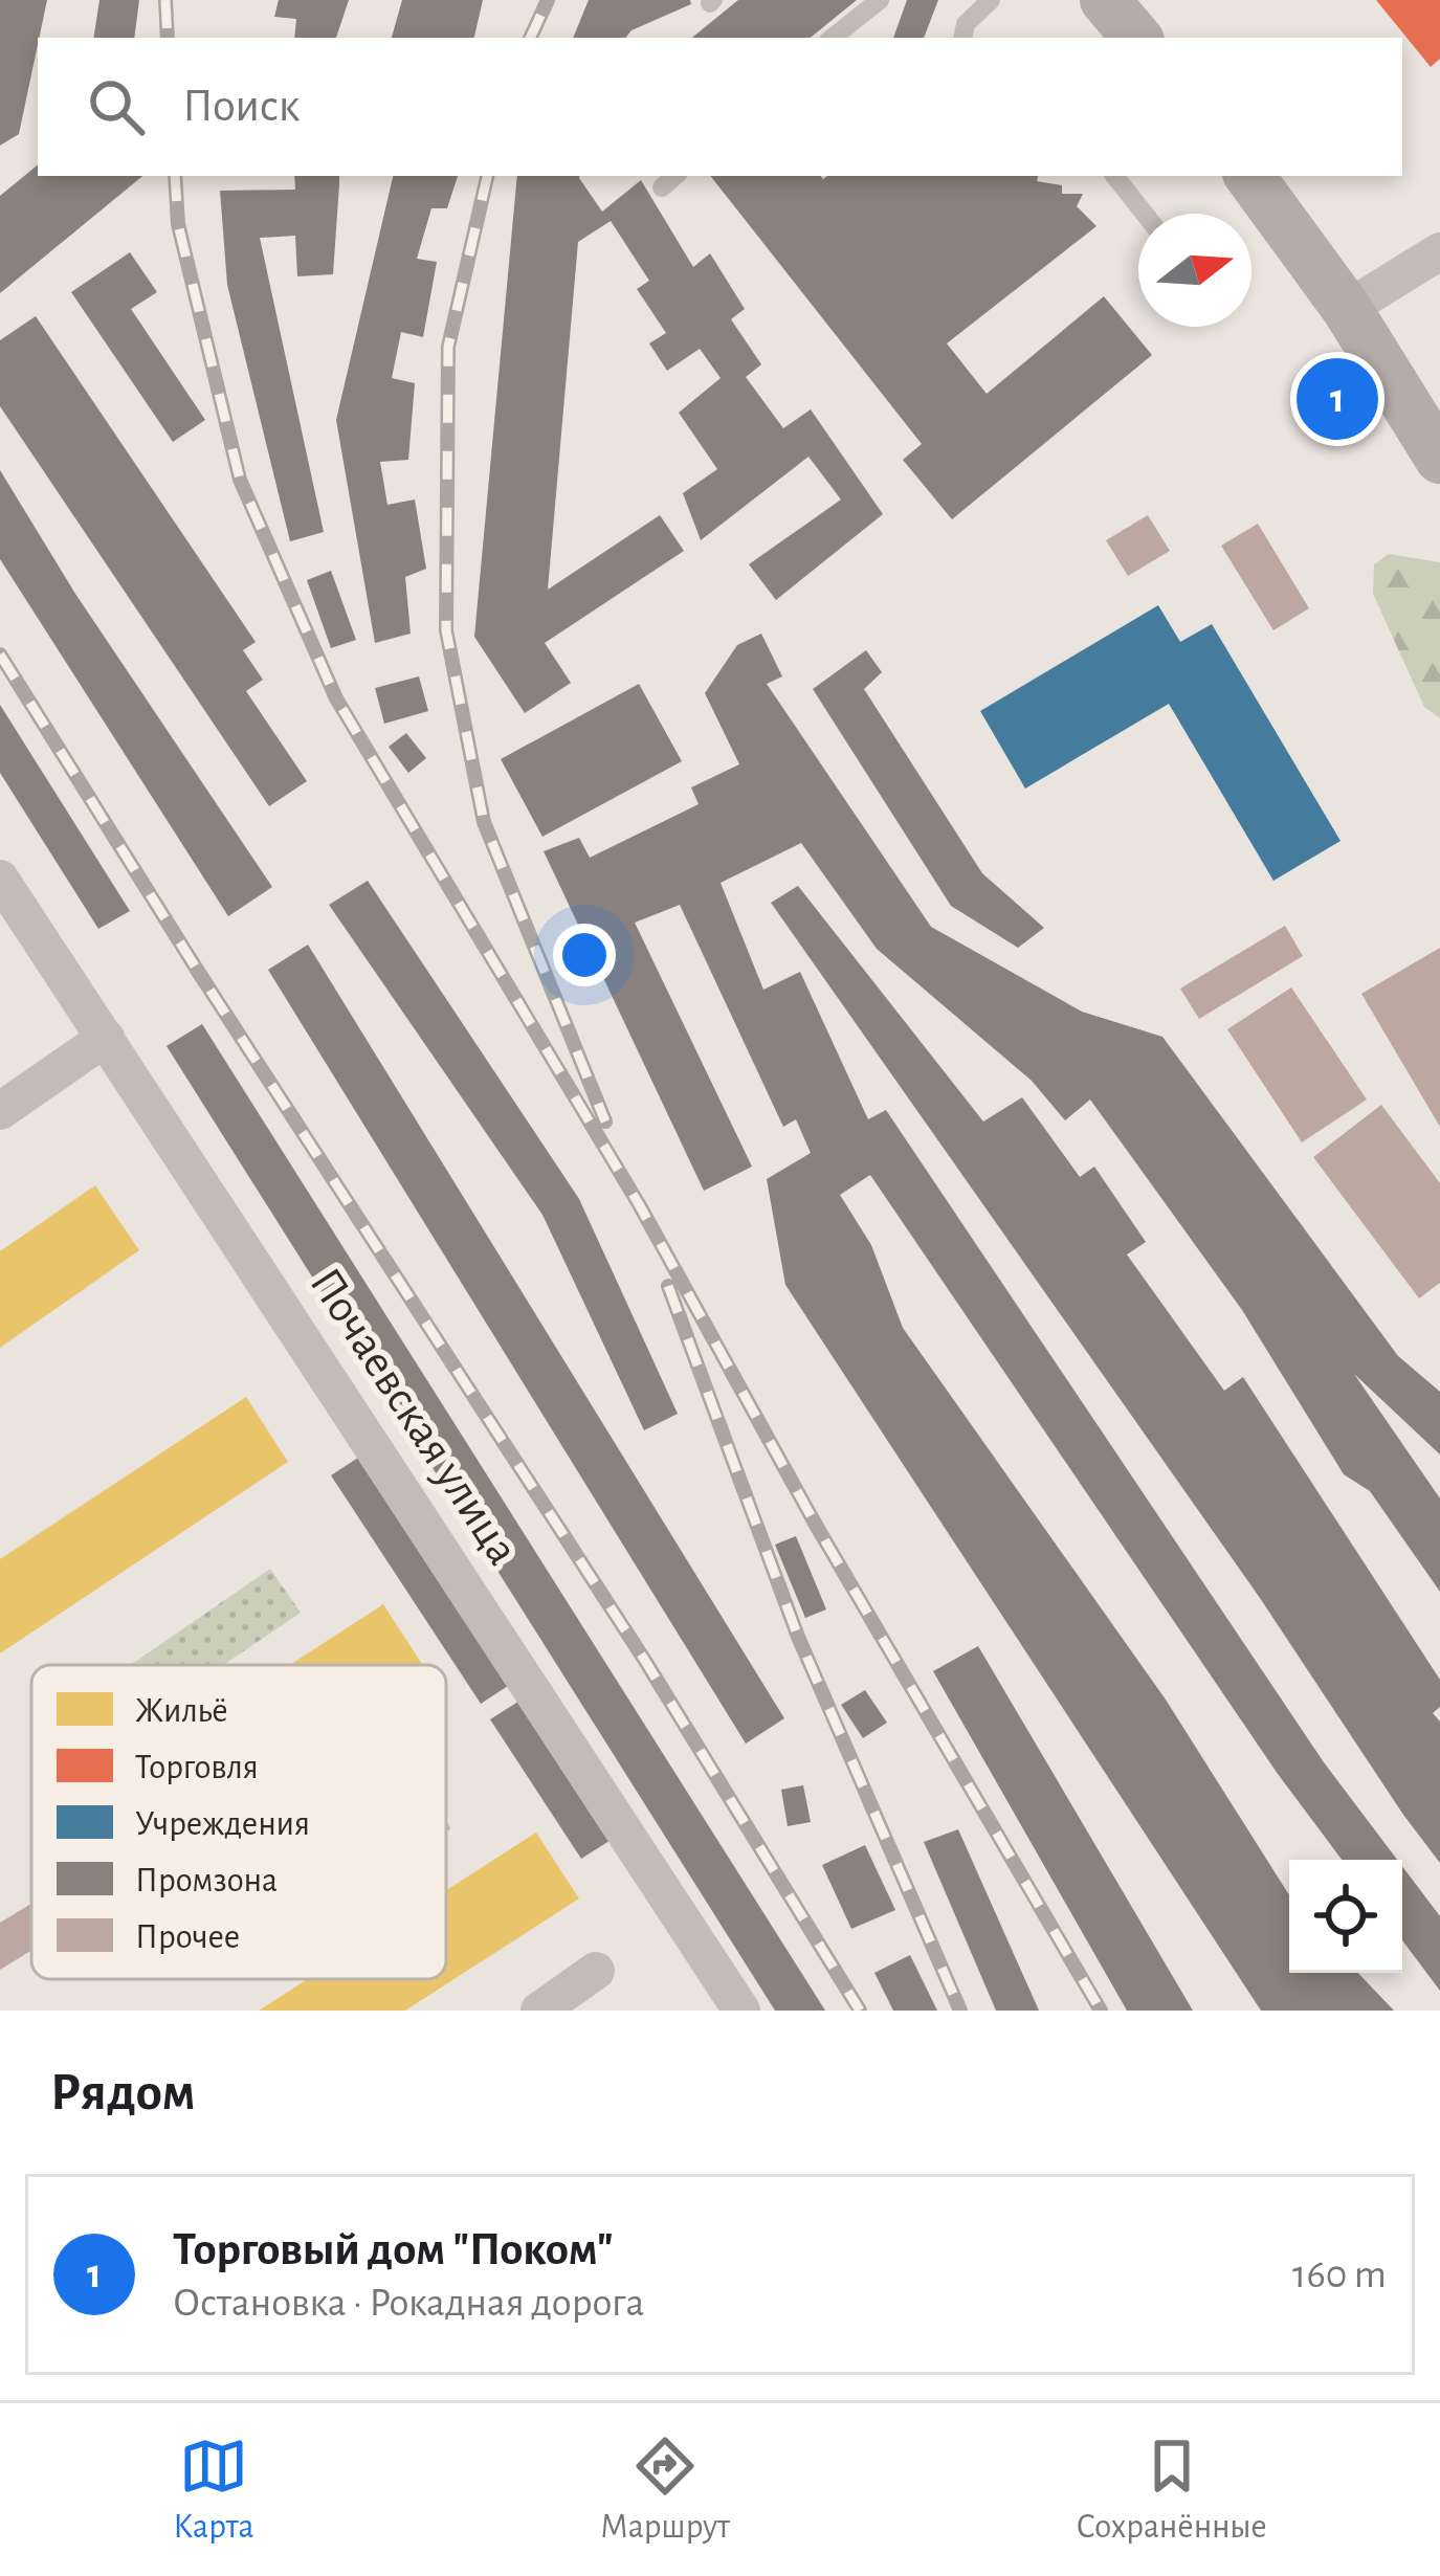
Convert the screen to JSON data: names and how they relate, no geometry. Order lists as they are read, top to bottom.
{
  "streets": {
    "street": ["Почаевская улица"]
  },
  "legend": [
    "Жильё",
    "Торговля",
    "Учреждения",
    "Промзона",
    "Прочее"
  ],
  "north": "right",
  "page": {
    "search": "Поиск",
    "pins": "1",
    "heading": "Рядом",
    "list": [
      {
        "mark": "1",
        "name": "Торговый дом \"Поком\"",
        "note": "Остановка · Рокадная дорога",
        "value": "160 m"
      }
    ],
    "nav": ["Карта", "Маршрут", "Сохранённые"]
  }
}
